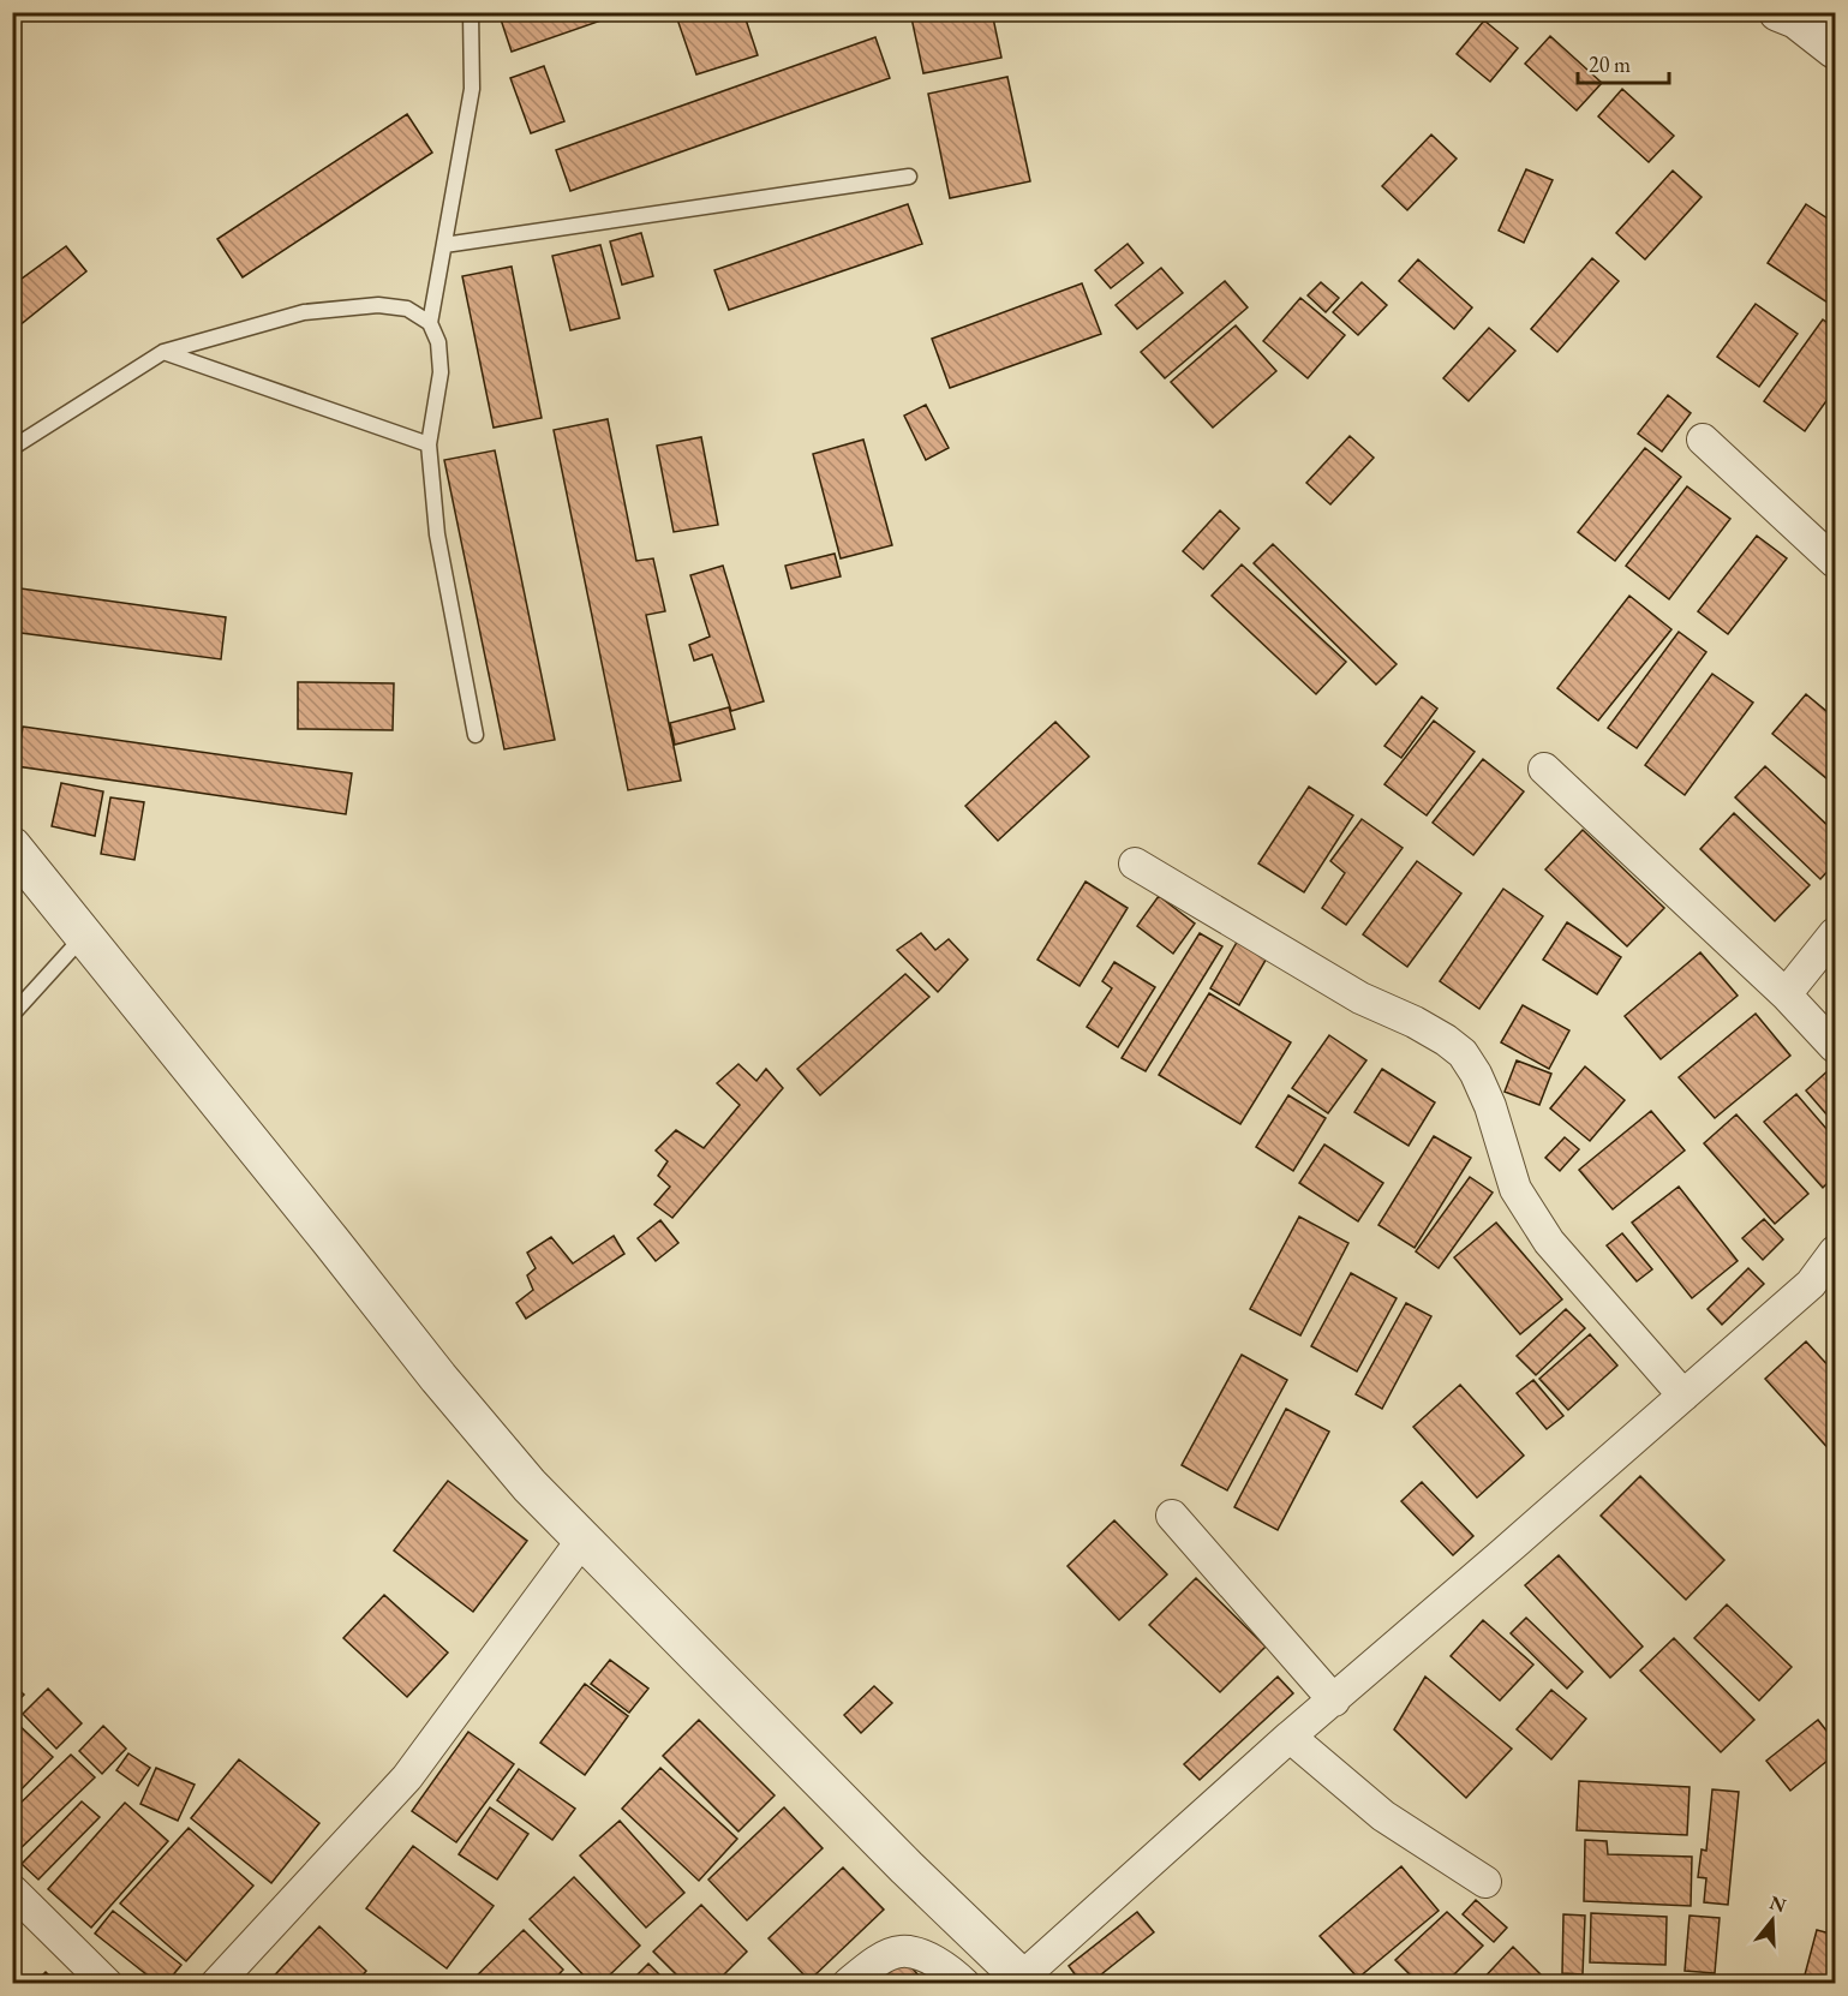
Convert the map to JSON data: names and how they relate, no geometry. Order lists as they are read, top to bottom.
{
  "scale_bar": "20 m",
  "north": "top"
}
